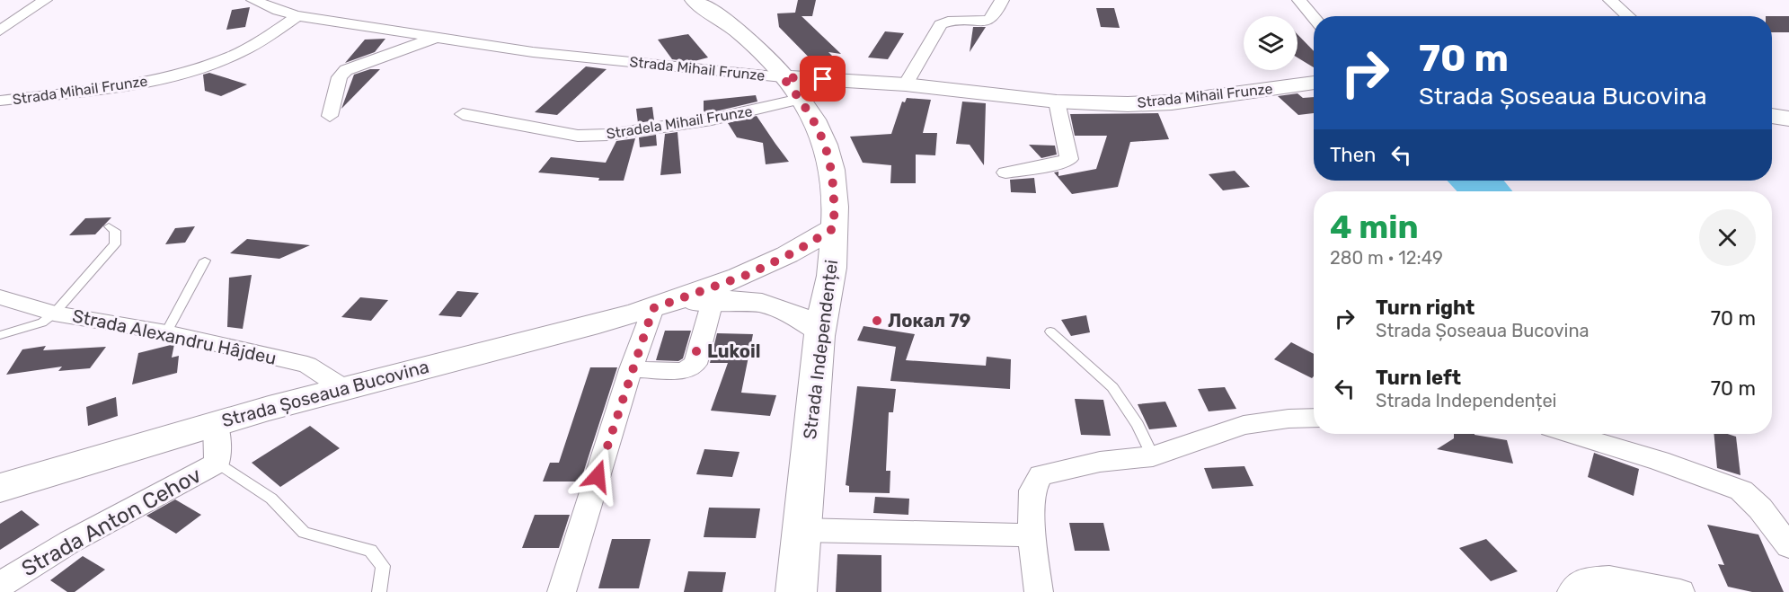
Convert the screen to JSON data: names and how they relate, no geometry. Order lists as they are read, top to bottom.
{
  "streets": {
    "main road": ["Strada Mihail Frunze", "Strada Independenței", "Strada Șoseaua Bucovina"],
    "street": ["Stradela Mihail Frunze", "Strada Alexandru Hâjdeu", "Strada Anton Cehov"]
  },
  "crossings": [
    ["Strada Mihail Frunze", "Stradela Mihail Frunze"],
    ["Strada Mihail Frunze", "Strada Independenței"],
    ["Stradela Mihail Frunze", "Strada Independenței"],
    ["Strada Alexandru Hâjdeu", "Strada Șoseaua Bucovina"],
    ["Strada Independenței", "Strada Șoseaua Bucovina"],
    ["Strada Șoseaua Bucovina", "Strada Anton Cehov"]
  ],
  "places": ["Локал 79", "Lukoil"],
  "page": {
    "turn": ["70 m", "Strada Șoseaua Bucovina"],
    "then": "Then",
    "heading": ["4 min", "280 m · 12:49"],
    "list": [
      {
        "name": "Turn right",
        "note": "Strada Șoseaua Bucovina",
        "value": "70 m"
      },
      {
        "name": "Turn left",
        "note": "Strada Independenței",
        "value": "70 m"
      }
    ]
  }
}
